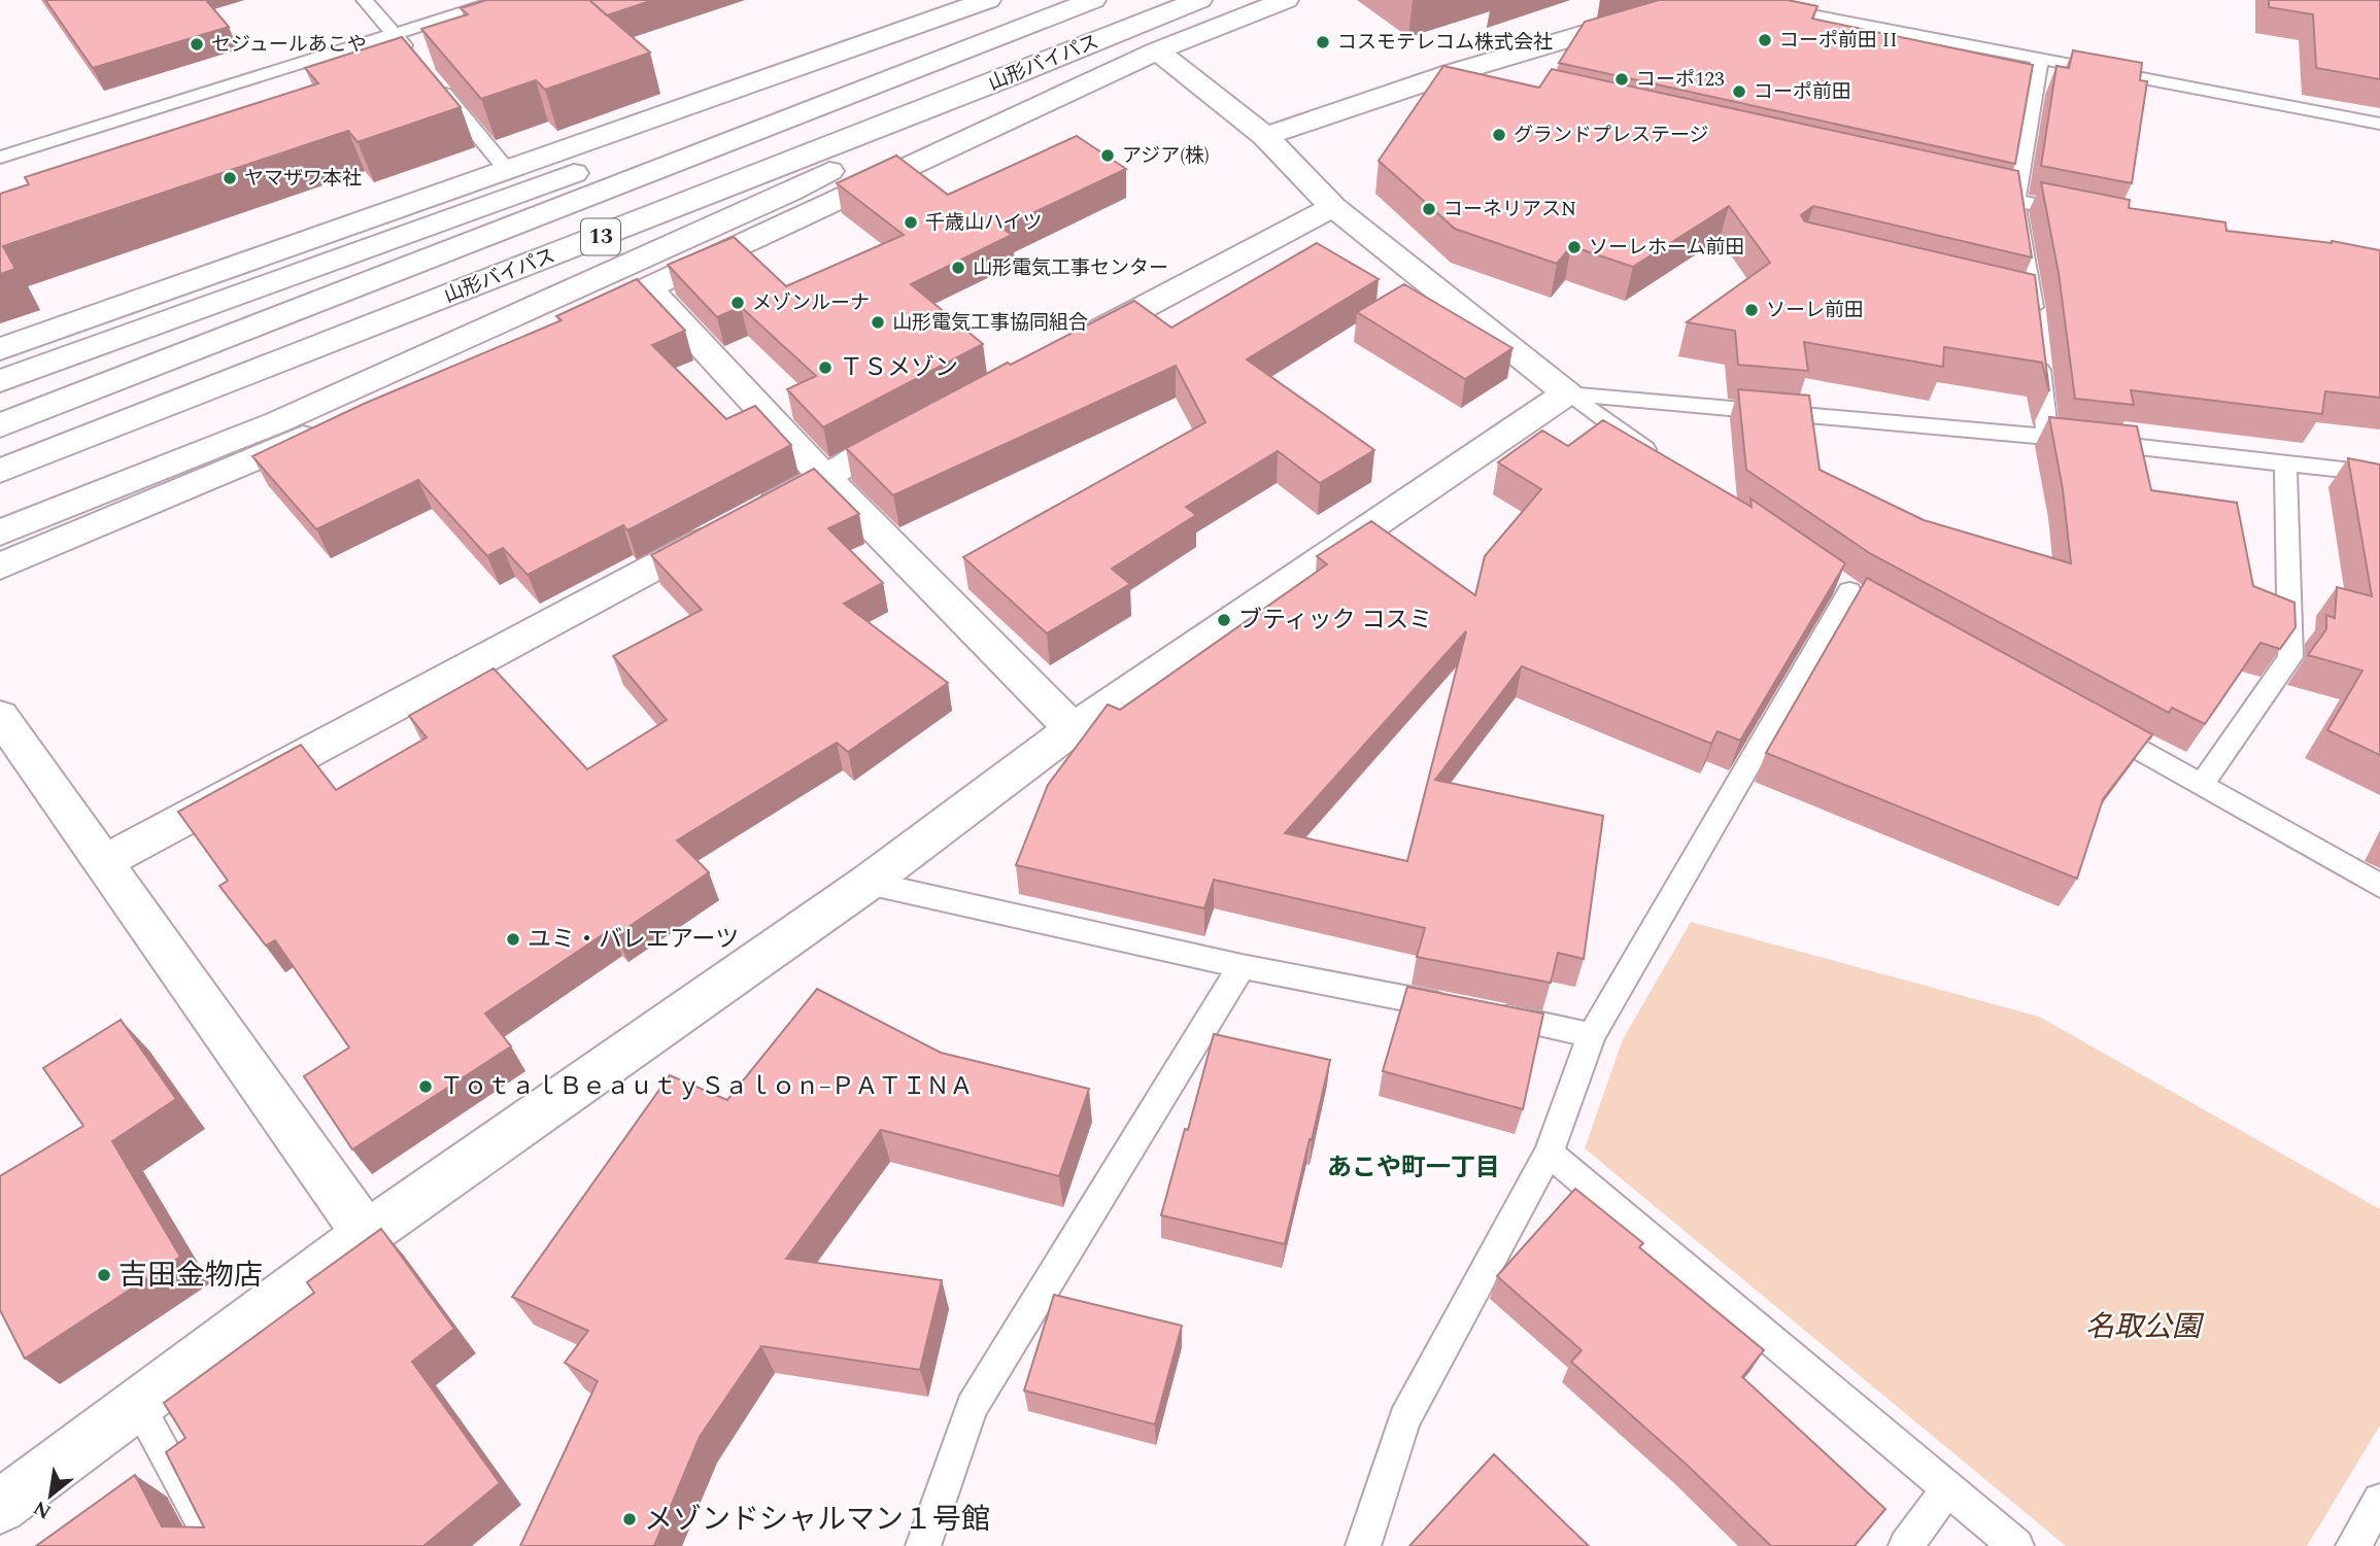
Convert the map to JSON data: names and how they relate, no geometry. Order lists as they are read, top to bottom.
{
  "streets": {
    "main road": ["山形バイパス", "13"]
  },
  "districts": ["あこや町一丁目"],
  "parks": ["名取公園"],
  "places": [
    "コーポ前田 II",
    "コスモテレコム株式会社",
    "セジュールあこや",
    "コーポ123",
    "コーポ前田",
    "グランドプレステージ",
    "アジア(株)",
    "ヤマザワ本社",
    "コーネリアスN",
    "千歳山ハイツ",
    "ソーレホーム前田",
    "山形電気工事センター",
    "メゾンルーナ",
    "ソーレ前田",
    "山形電気工事協同組合",
    "ＴＳメゾン",
    "ブティック コスミ",
    "ユミ・バレエアーツ",
    "ＴｏｔａｌＢｅａｕｔｙＳａｌｏｎ−ＰＡＴＩＮＡ",
    "吉田金物店",
    "メゾンドシャルマン１号館"
  ],
  "north": "bottom left"
}
